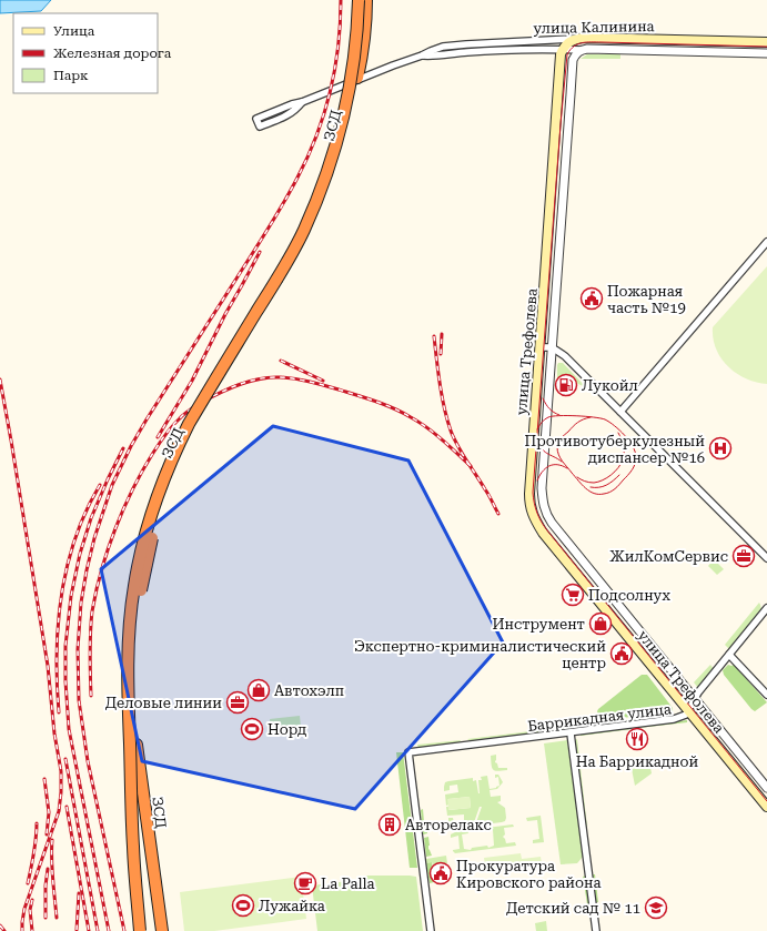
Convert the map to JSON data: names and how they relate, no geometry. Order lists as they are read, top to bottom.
{
  "streets": {
    "highway": ["ЗСД"],
    "main road": ["улица Калинина", "улица Трефолева"],
    "street": ["Баррикадная улица"]
  },
  "crossings": [
    ["улица Калинина", "улица Трефолева"],
    ["улица Трефолева", "Баррикадная улица"]
  ],
  "places": {
    "public building": ["Пожарная часть №19", "Экспертно-криминалистический центр", "Прокуратура Кировского района"],
    "fuel station": ["Лукойл"],
    "hospital": ["Противотуберкулезный диспансер №16"],
    "office": ["ЖилКомСервис", "Деловые линии"],
    "supermarket": ["Подсолнух"],
    "shop": ["Инструмент", "Автохэлп"],
    "sports": ["Норд", "Лужайка"],
    "restaurant": ["На Баррикадной"],
    "building": ["Авторелакс"],
    "cafe": ["La Palla"],
    "school or university": ["Детский сад № 11"]
  },
  "legend": ["Улица", "Железная дорога", "Парк"]
}
